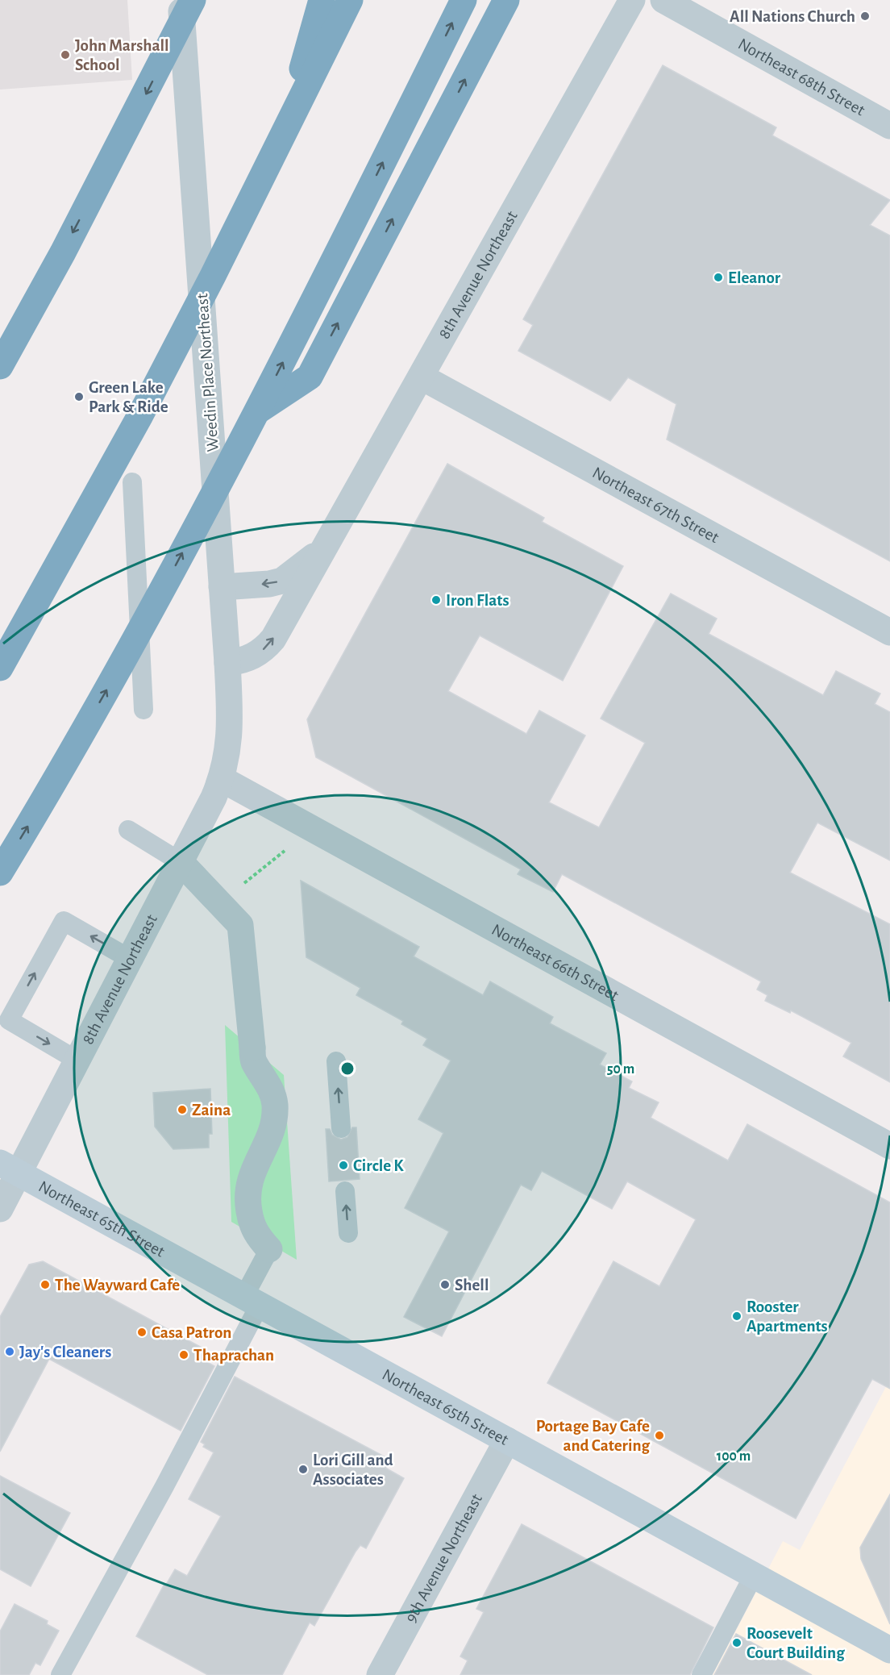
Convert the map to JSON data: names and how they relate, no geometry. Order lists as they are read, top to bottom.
{
  "streets": {
    "main road": ["Northeast 65th Street"],
    "street": [
      "Northeast 68th Street",
      "8th Avenue Northeast",
      "Weedin Place Northeast",
      "Northeast 67th Street",
      "Northeast 66th Street",
      "9th Avenue Northeast"
    ]
  },
  "crossings": [
    ["8th Avenue Northeast", "Weedin Place Northeast"],
    ["8th Avenue Northeast", "Northeast 67th Street"],
    ["8th Avenue Northeast", "Northeast 66th Street"],
    ["8th Avenue Northeast", "Northeast 65th Street"],
    ["Northeast 65th Street", "9th Avenue Northeast"]
  ],
  "places": [
    "All Nations Church",
    "John Marshall School",
    "Eleanor",
    "Green Lake Park & Ride",
    "Iron Flats",
    "Zaina",
    "Circle K",
    "The Wayward Cafe",
    "Shell",
    "Rooster Apartments",
    "Casa Patron",
    "Jay's Cleaners",
    "Thaprachan",
    "Portage Bay Cafe and Catering",
    "Lori Gill and Associates",
    "Roosevelt Court Building"
  ],
  "rings": ["50 m", "100 m"]
}
